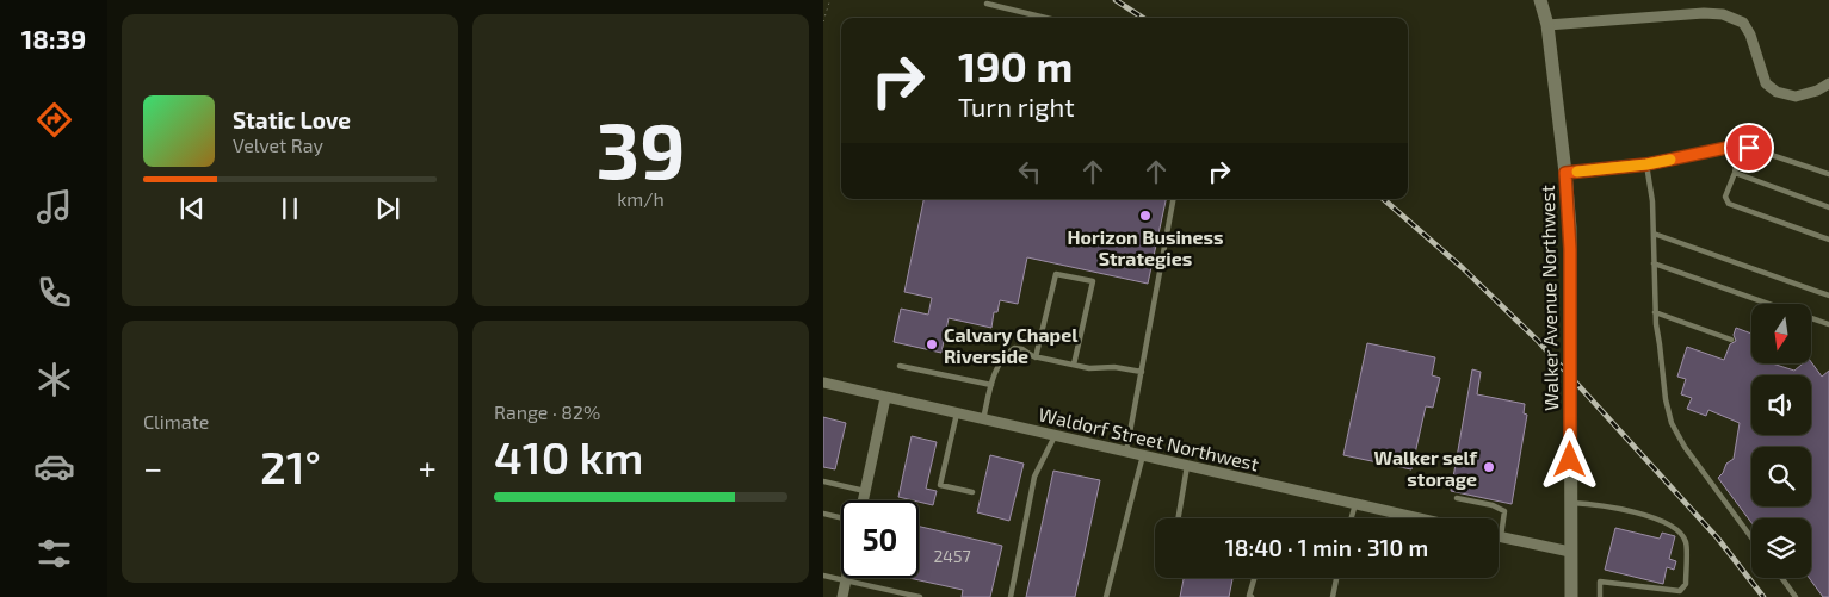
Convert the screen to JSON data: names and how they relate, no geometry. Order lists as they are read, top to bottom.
{
  "streets": {
    "main road": ["Walker Avenue Northwest"],
    "street": ["Waldorf Street Northwest"]
  },
  "places": ["Horizon Business Strategies", "Calvary Chapel Riverside", "Walker self storage"],
  "house_numbers": ["2457"],
  "north": "bottom",
  "page": {
    "tabs": "18:39",
    "tile": [
      ["39", "km/h"],
      "Climate",
      ["Range · 82%", "410 km"]
    ],
    "turn": ["190 m", "Turn right"],
    "song": ["Static Love", "Velvet Ray"],
    "heat": ["−", "21°", "+"],
    "limit": "50",
    "trip": "18:40 · 1 min · 310 m"
  }
}
